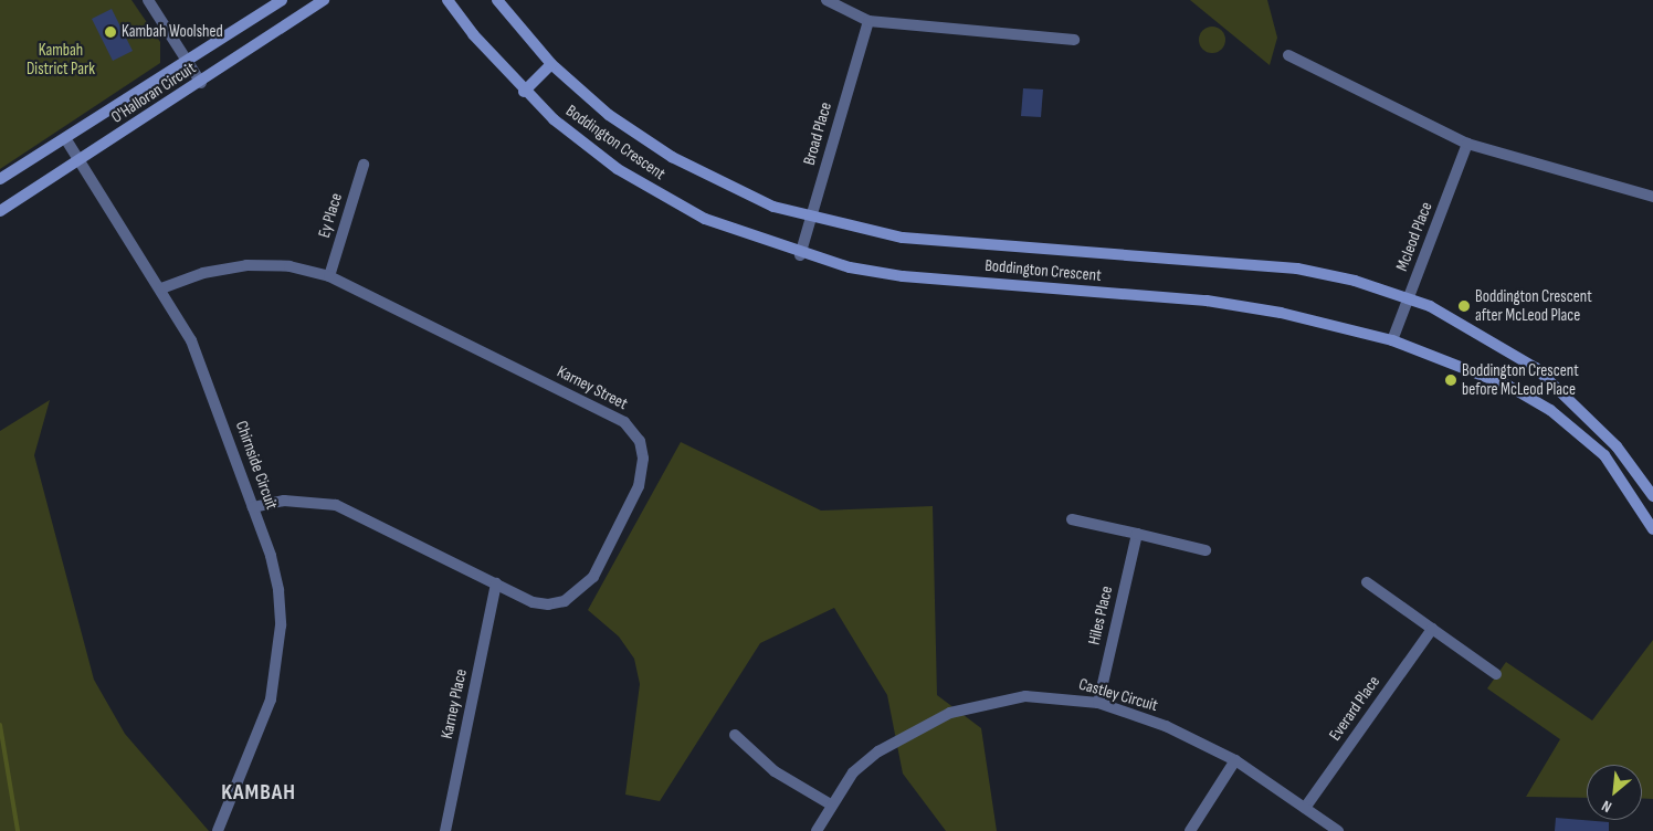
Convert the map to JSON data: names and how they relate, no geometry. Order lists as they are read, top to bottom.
{
  "streets": {
    "street": [
      "O'Halloran Circuit",
      "Broad Place",
      "Boddington Crescent",
      "Ey Place",
      "Mcleod Place",
      "Karney Street",
      "Chirnside Circuit",
      "Hiles Place",
      "Castley Circuit",
      "Karney Place",
      "Everard Place"
    ]
  },
  "crossings": [
    ["O'Halloran Circuit", "Chirnside Circuit"],
    ["Broad Place", "Boddington Crescent"],
    ["Boddington Crescent", "Mcleod Place"],
    ["Ey Place", "Karney Street"],
    ["Karney Street", "Chirnside Circuit"],
    ["Karney Street", "Karney Place"],
    ["Hiles Place", "Castley Circuit"],
    ["Castley Circuit", "Everard Place"]
  ],
  "districts": ["KAMBAH"],
  "parks": ["Kambah District Park"],
  "places": ["Kambah Woolshed", "Boddington Crescent after McLeod Place", "Boddington Crescent before McLeod Place"],
  "north": "bottom left"
}
